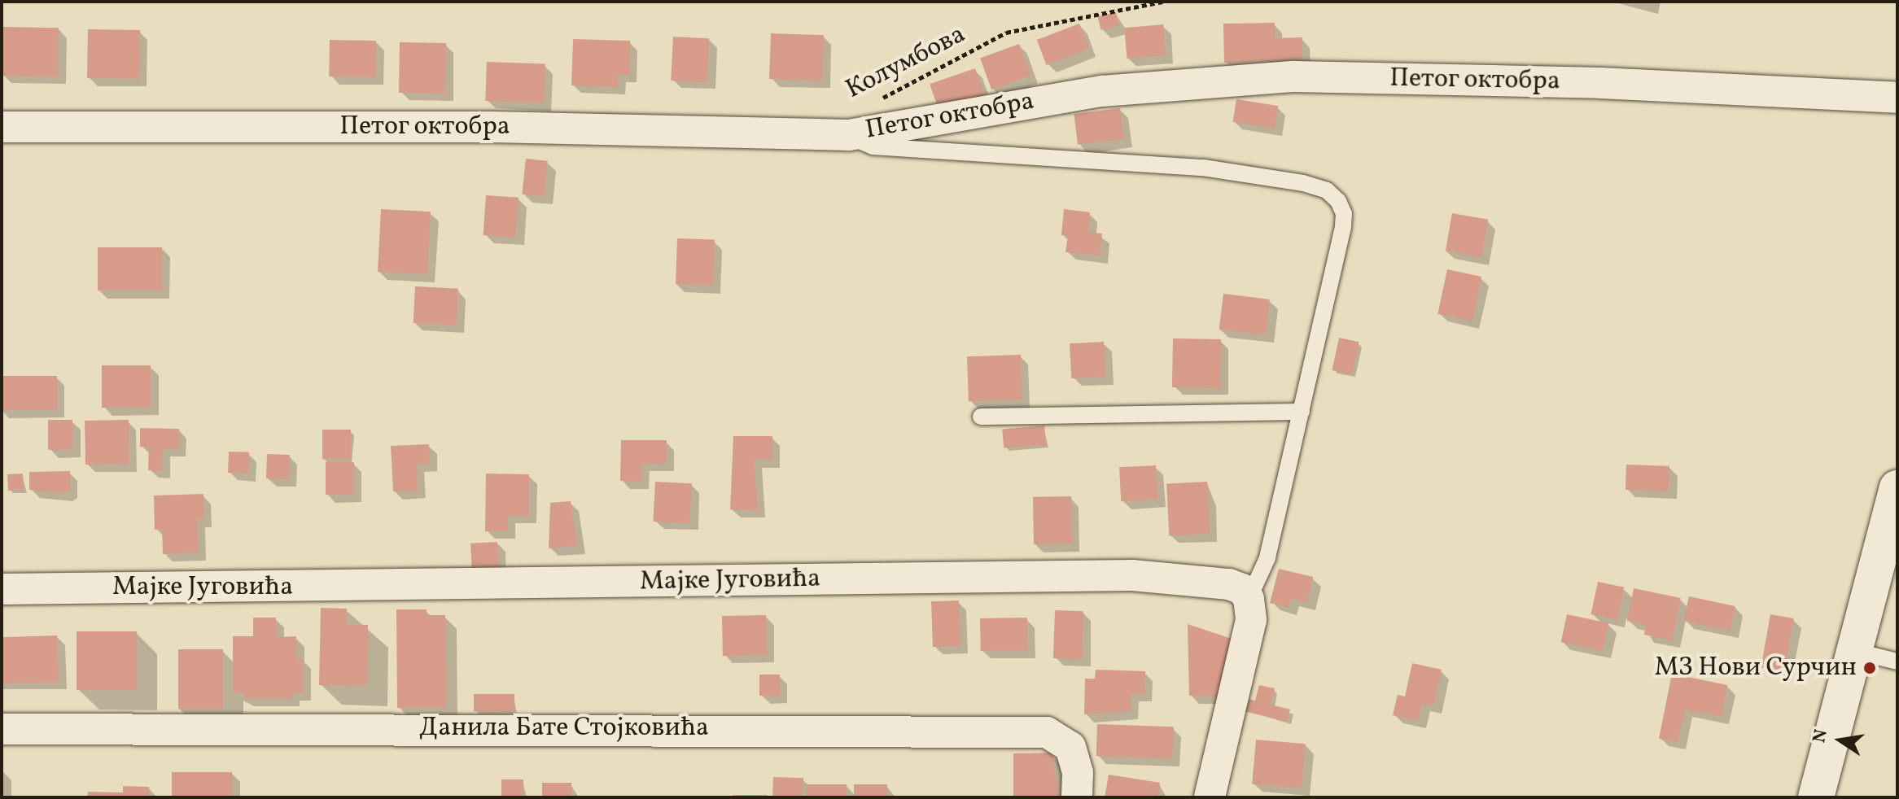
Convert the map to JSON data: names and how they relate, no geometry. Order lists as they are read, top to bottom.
{
  "streets": {
    "street": ["Петог октобра", "Мајке Југовића", "Данила Бате Стојковића"],
    "path": ["Колумбова"]
  },
  "places": ["МЗ Нови Сурчин"],
  "north": "left"
}
